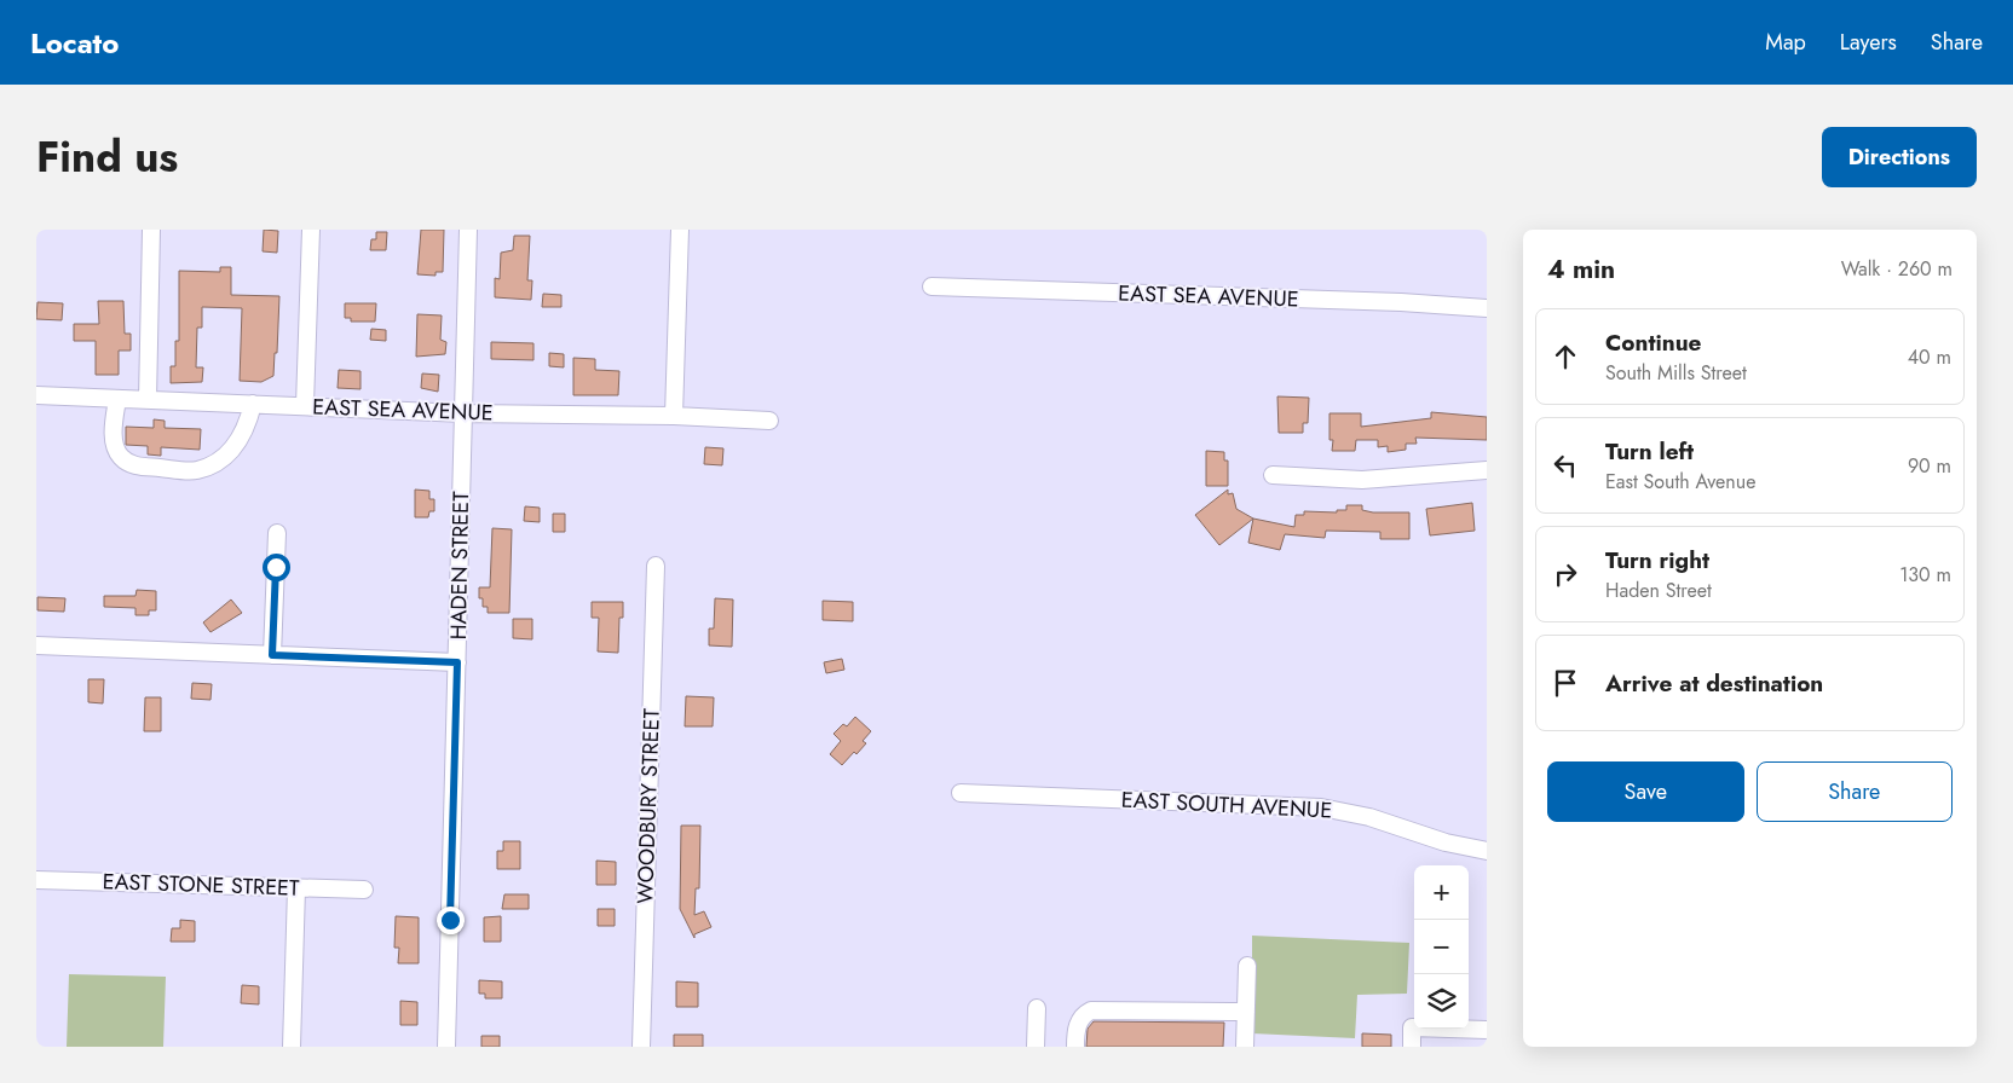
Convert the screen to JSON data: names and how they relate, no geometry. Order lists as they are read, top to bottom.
{
  "streets": {
    "street": [
      "EAST SEA AVENUE",
      "HADEN STREET",
      "EAST SOUTH AVENUE",
      "WOODBURY STREET",
      "EAST STONE STREET"
    ]
  },
  "crossings": [
    ["EAST SEA AVENUE", "HADEN STREET"]
  ],
  "page": {
    "header": "Locato",
    "nav": ["Map", "Layers", "Share"],
    "title": "Find us",
    "buttons": [
      "Directions",
      ["Save", "Share"]
    ],
    "heading": ["4 min", "Walk · 260 m"],
    "list": [
      ["Continue", "South Mills Street", "40 m"],
      ["Turn left", "East South Avenue", "90 m"],
      ["Turn right", "Haden Street", "130 m"],
      "Arrive at destination"
    ],
    "map_buttons": ["+", "−"]
  }
}
